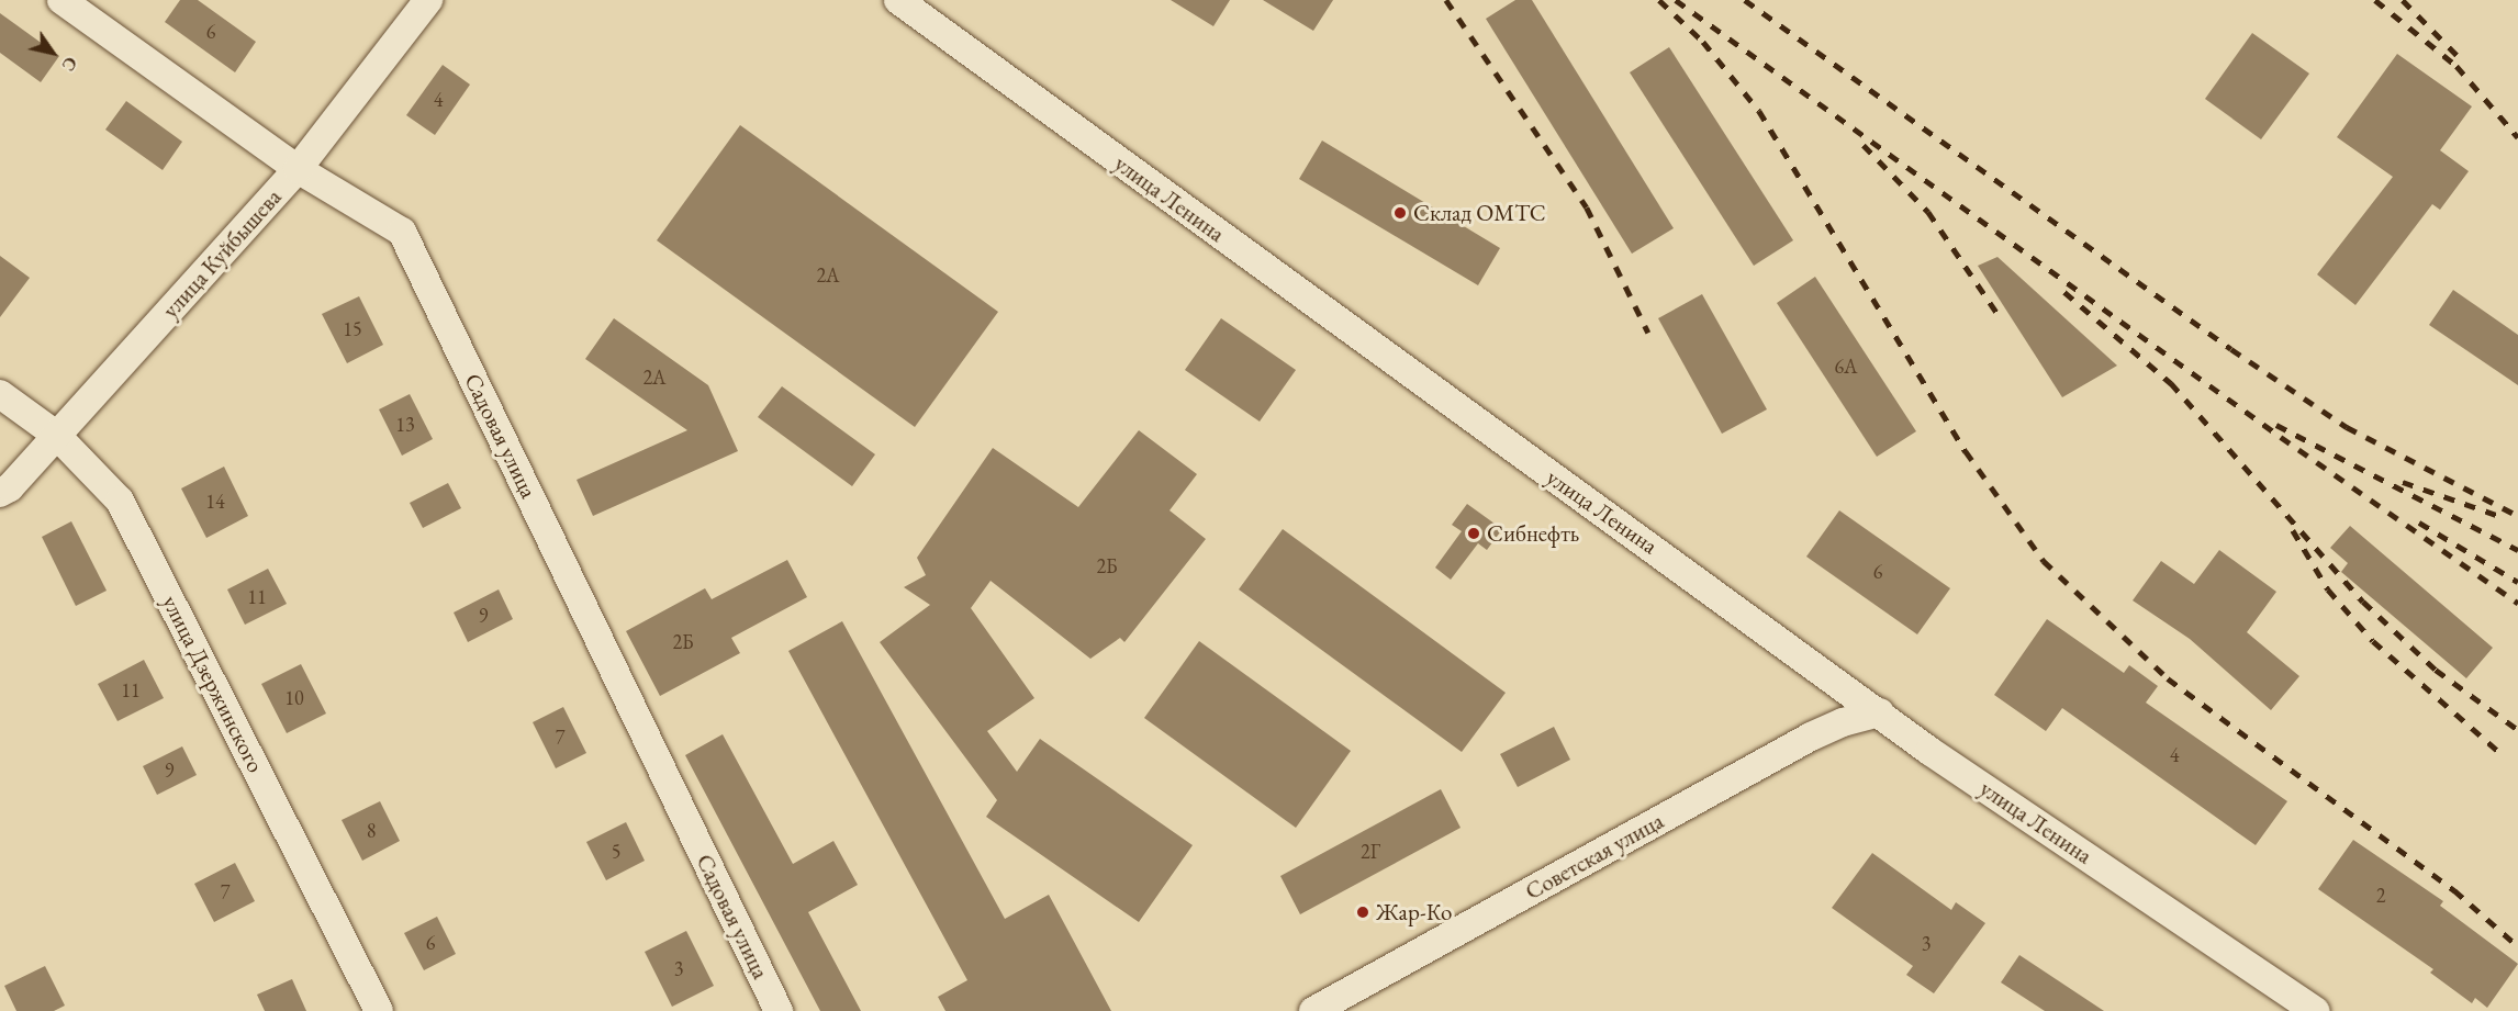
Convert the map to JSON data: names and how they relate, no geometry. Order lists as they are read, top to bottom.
{
  "streets": {
    "street": [
      "улица Ленина",
      "улица Куйбышева",
      "Садовая улица",
      "улица Дзержинского",
      "Советская улица"
    ]
  },
  "crossings": [
    ["улица Ленина", "Советская улица"],
    ["улица Куйбышева", "Садовая улица"],
    ["улица Куйбышева", "улица Дзержинского"]
  ],
  "places": ["Склад ОМТС", "Сибнефть", "Жар-Ко"],
  "house_numbers": [
    "6",
    "4",
    "2А",
    "15",
    "6А",
    "2А",
    "13",
    "14",
    "2Б",
    "6",
    "11",
    "9",
    "2Б",
    "11",
    "10",
    "7",
    "4",
    "9",
    "8",
    "5",
    "2Г",
    "7",
    "2",
    "6",
    "3",
    "3"
  ],
  "north": "bottom right"
}
